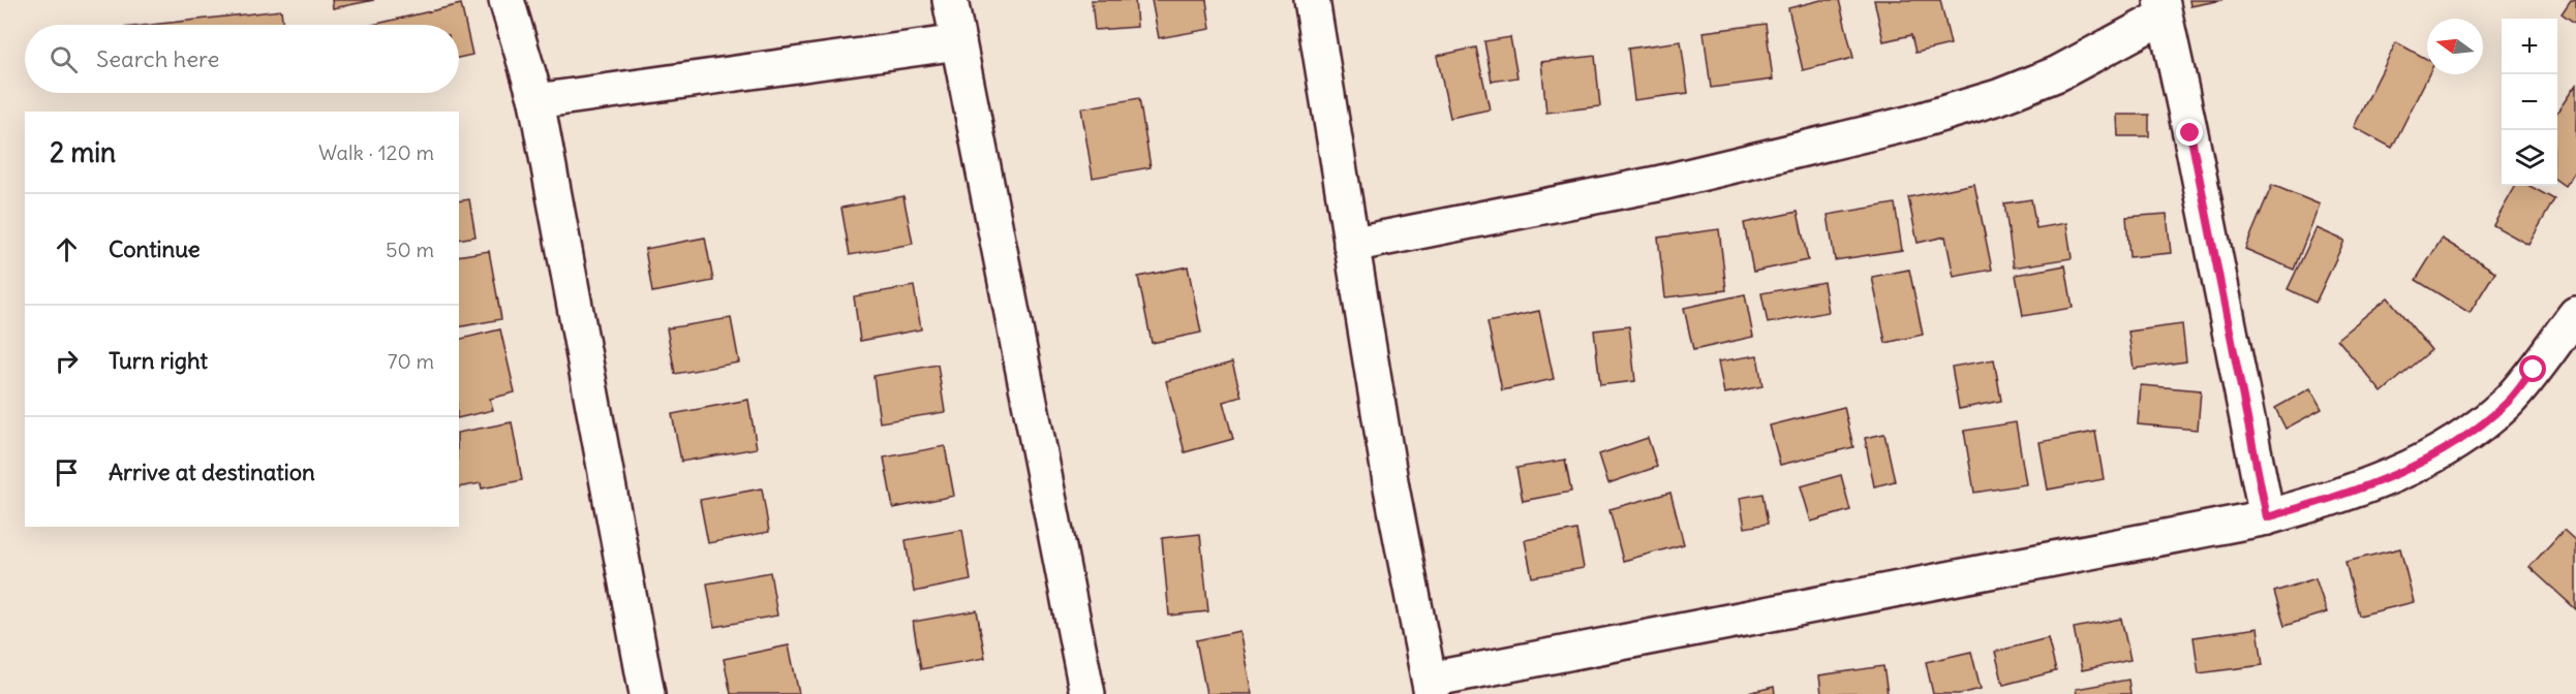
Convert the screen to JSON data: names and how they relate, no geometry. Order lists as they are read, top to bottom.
{
  "north": "left",
  "page": {
    "map_buttons": ["+", "−"],
    "search": "Search here",
    "heading": ["2 min", "Walk · 120 m"],
    "list": [
      ["Continue", "50 m"],
      ["Turn right", "70 m"],
      "Arrive at destination"
    ]
  }
}
